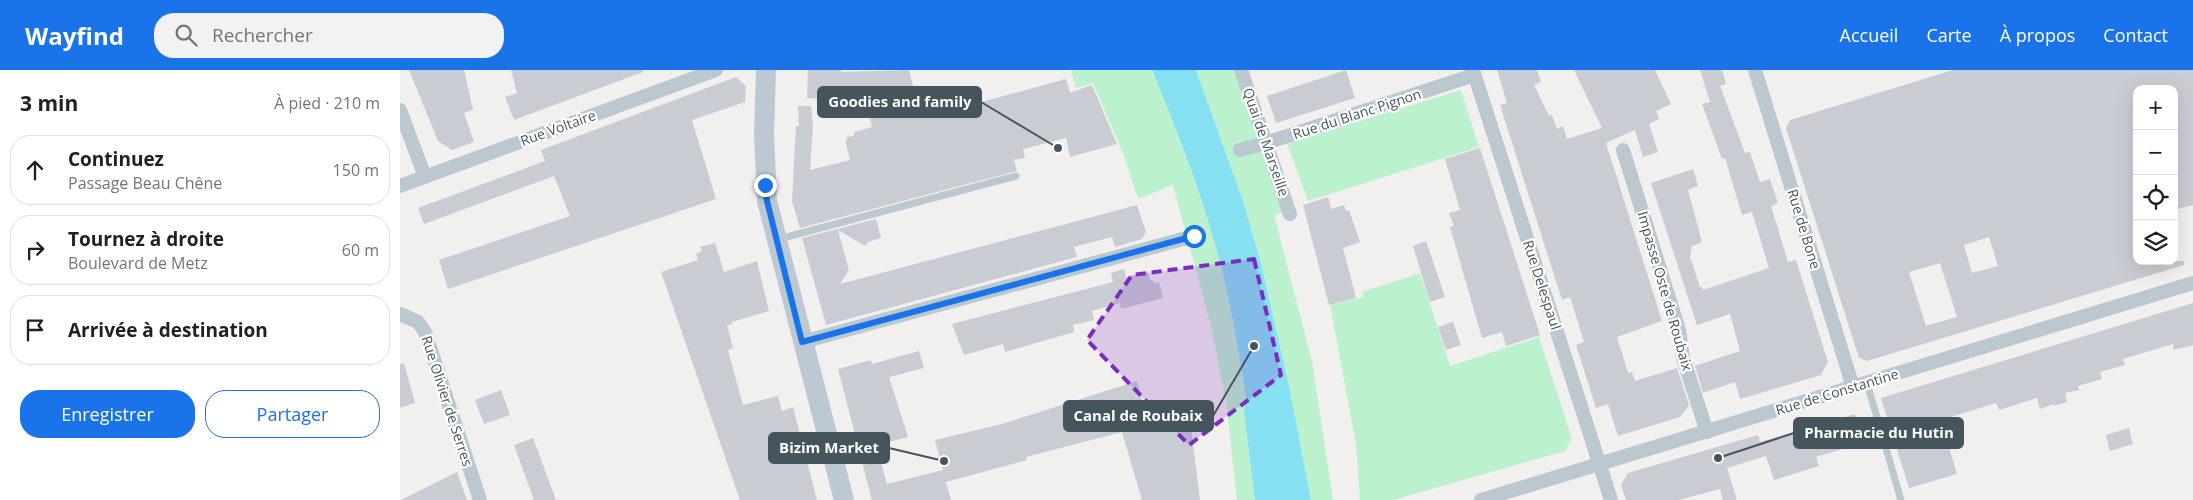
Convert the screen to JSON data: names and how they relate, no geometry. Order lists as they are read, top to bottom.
{
  "streets": {
    "street": [
      "Rue du Blanc Pignon",
      "Rue Voltaire",
      "Quai de Marseille",
      "Rue de Bone",
      "Rue Delespaul",
      "Impasse Oste de Roubaix",
      "Rue de Constantine",
      "Rue Olivier de Serres"
    ]
  },
  "crossings": [
    ["Rue du Blanc Pignon", "Quai de Marseille"],
    ["Rue du Blanc Pignon", "Rue Delespaul"],
    ["Rue de Bone", "Rue de Constantine"],
    ["Rue Delespaul", "Rue de Constantine"],
    ["Impasse Oste de Roubaix", "Rue de Constantine"]
  ],
  "places": [
    "Goodies and family",
    "Canal de Roubaix",
    "Pharmacie du Hutin",
    "Bizim Market"
  ],
  "page": {
    "header": "Wayfind",
    "search": "Rechercher",
    "nav": [
      "Accueil",
      "Carte",
      "À propos",
      "Contact"
    ],
    "heading": ["3 min", "À pied · 210 m"],
    "map_buttons": ["+", "−"],
    "list": [
      ["Continuez", "Passage Beau Chêne", "150 m"],
      ["Tournez à droite", "Boulevard de Metz", "60 m"],
      "Arrivée à destination"
    ],
    "buttons": ["Enregistrer", "Partager"]
  }
}
